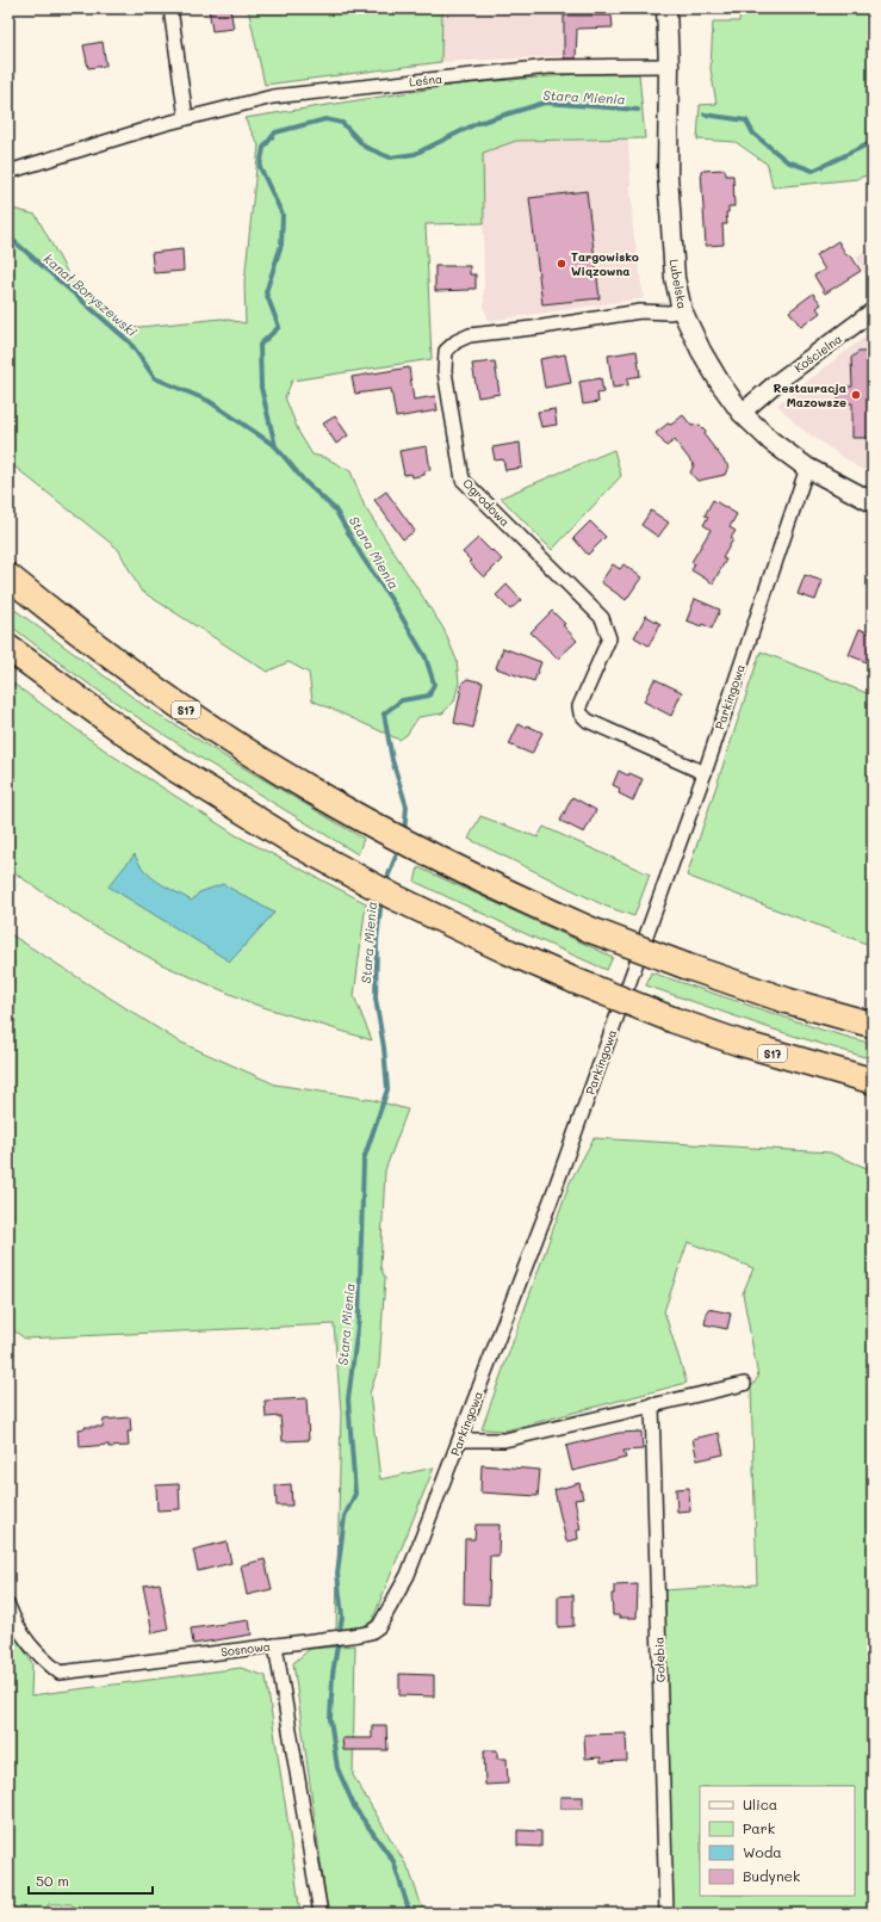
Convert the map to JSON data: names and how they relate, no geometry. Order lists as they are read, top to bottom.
{
  "streets": {
    "highway": ["S17"],
    "main road": ["Lubelska"],
    "street": [
      "Leśna",
      "Kościelna",
      "Ogrodowa",
      "Parkingowa",
      "Sosnowa",
      "Gołębia"
    ]
  },
  "crossings": [
    ["Leśna", "Lubelska"],
    ["Lubelska", "Kościelna"],
    ["Lubelska", "Ogrodowa"],
    ["Lubelska", "Parkingowa"],
    ["Ogrodowa", "Parkingowa"],
    ["Parkingowa", "Sosnowa"]
  ],
  "water": ["Stara Mienia", "kanał Boryszewski"],
  "places": ["Targowisko Wiązowna", "Restauracja Mazowsze"],
  "legend": [
    "Ulica",
    "Park",
    "Woda",
    "Budynek"
  ],
  "scale_bar": "50 m"
}
